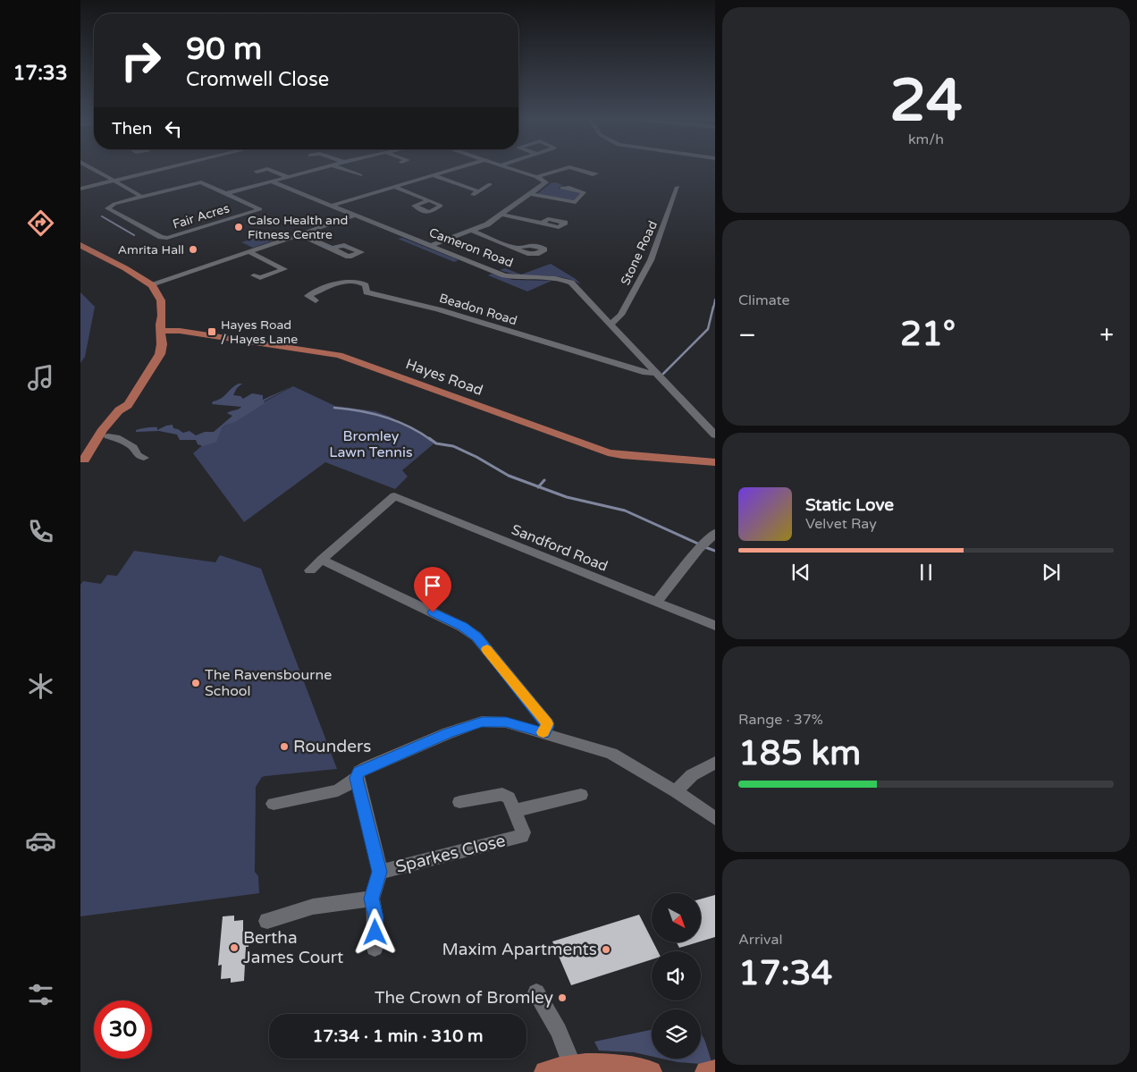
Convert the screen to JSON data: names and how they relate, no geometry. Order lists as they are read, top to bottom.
{
  "streets": {
    "main road": ["Hayes Road"],
    "street": [
      "Fair Acres",
      "Cameron Road",
      "Stone Road",
      "Beadon Road",
      "Sandford Road",
      "Sparkes Close"
    ]
  },
  "crossings": [
    ["Cameron Road", "Stone Road"],
    ["Cameron Road", "Beadon Road"]
  ],
  "parks": ["Bromley Lawn Tennis"],
  "places": {
    "other": [
      "Calso Health and Fitness Centre",
      "Amrita Hall",
      "The Ravensbourne School",
      "Rounders",
      "Bertha James Court",
      "Maxim Apartments",
      "The Crown of Bromley"
    ],
    "transit": ["Hayes Road / Hayes Lane"]
  },
  "north": "bottom right",
  "page": {
    "tabs": "17:33",
    "tile": [
      ["24", "km/h"],
      "Climate",
      ["Range · 37%", "185 km"],
      ["Arrival", "17:34"]
    ],
    "turn": ["90 m", "Cromwell Close"],
    "then": "Then",
    "heat": ["−", "21°", "+"],
    "song": ["Static Love", "Velvet Ray"],
    "limit": "30",
    "trip": "17:34 · 1 min · 310 m"
  }
}
